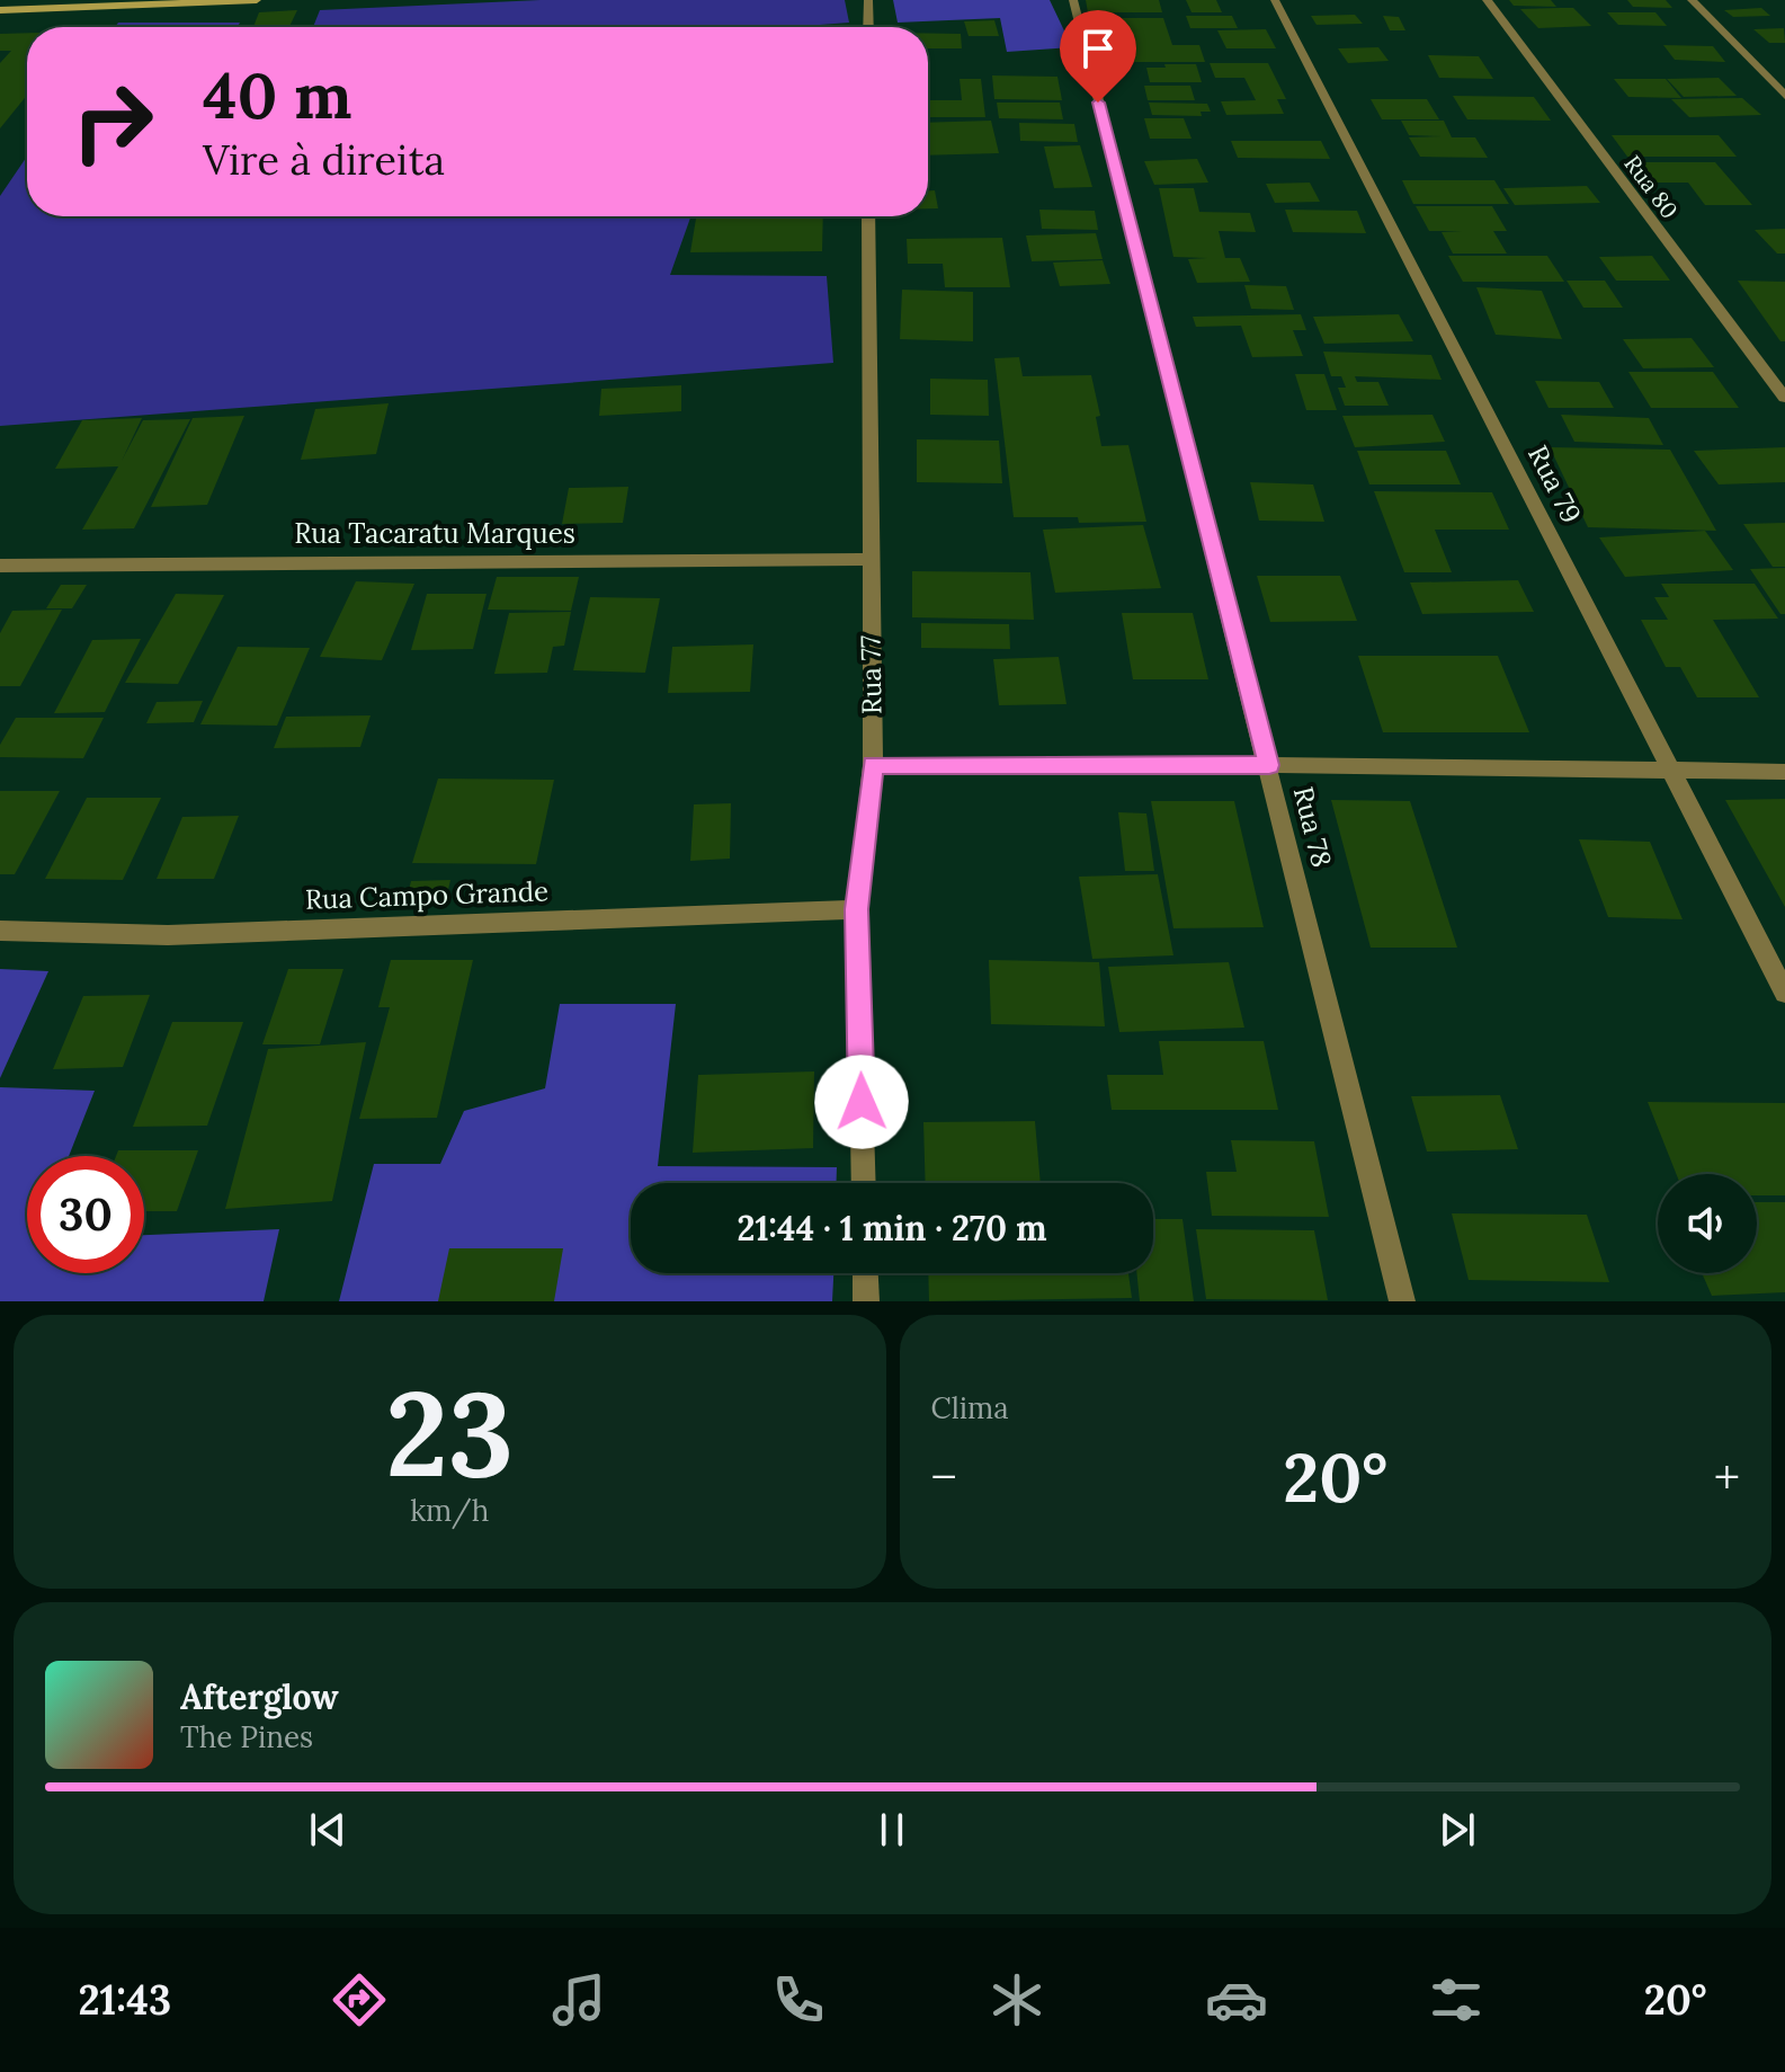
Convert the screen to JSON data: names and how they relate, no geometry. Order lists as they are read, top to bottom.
{
  "streets": {
    "street": [
      "Rua 80",
      "Rua 79",
      "Rua Tacaratu Marques",
      "Rua 77",
      "Rua 78",
      "Rua Campo Grande"
    ]
  },
  "crossings": [
    ["Rua Tacaratu Marques", "Rua 77"],
    ["Rua 77", "Rua Campo Grande"]
  ],
  "page": {
    "turn": ["40 m", "Vire à direita"],
    "limit": "30",
    "trip": "21:44 · 1 min · 270 m",
    "tile": [
      ["23", "km/h"],
      "Clima"
    ],
    "heat": ["−", "20°", "+"],
    "song": ["Afterglow", "The Pines"],
    "tabs": ["21:43", "20°"]
  }
}
